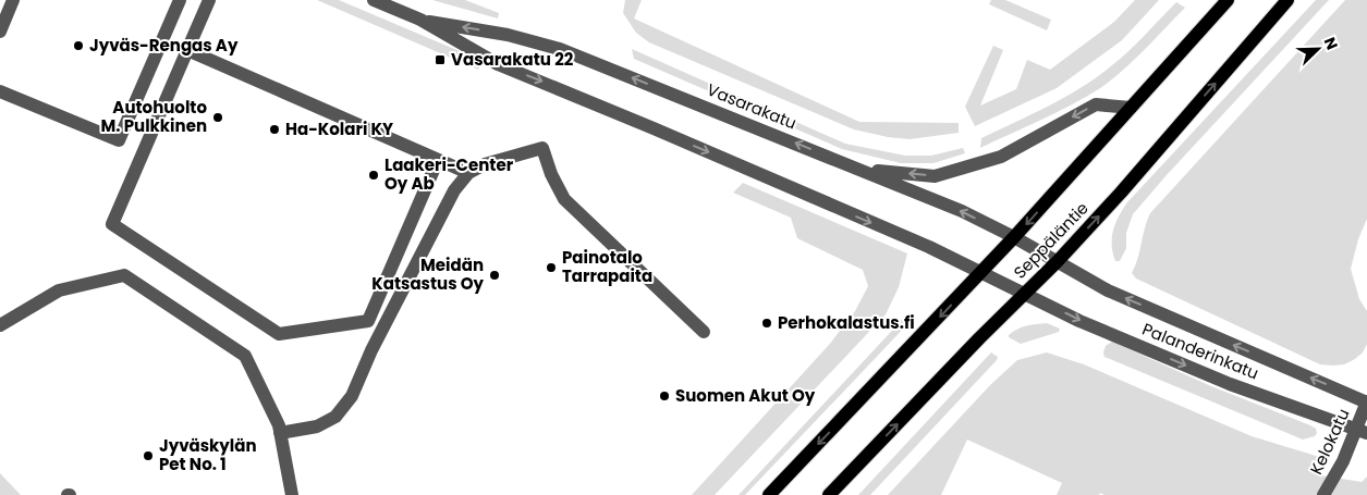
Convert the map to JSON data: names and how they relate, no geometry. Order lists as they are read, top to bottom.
{
  "streets": {
    "main road": ["Seppäläntie"],
    "street": ["Vasarakatu", "Palanderinkatu", "Kelokatu"]
  },
  "crossings": [
    ["Vasarakatu", "Seppäläntie"],
    ["Vasarakatu", "Palanderinkatu"],
    ["Seppäläntie", "Palanderinkatu"],
    ["Palanderinkatu", "Kelokatu"]
  ],
  "places": {
    "other": [
      "Jyväs-Rengas Ay",
      "Autohuolto M. Pulkkinen",
      "Ha-Kolari KY",
      "Laakeri-Center Oy Ab",
      "Painotalo Tarrapaita",
      "Meidän Katsastus Oy",
      "Perhokalastus.fi",
      "Suomen Akut Oy",
      "Jyväskylän Pet No. 1"
    ],
    "transit": ["Vasarakatu 22"]
  },
  "north": "top right"
}
